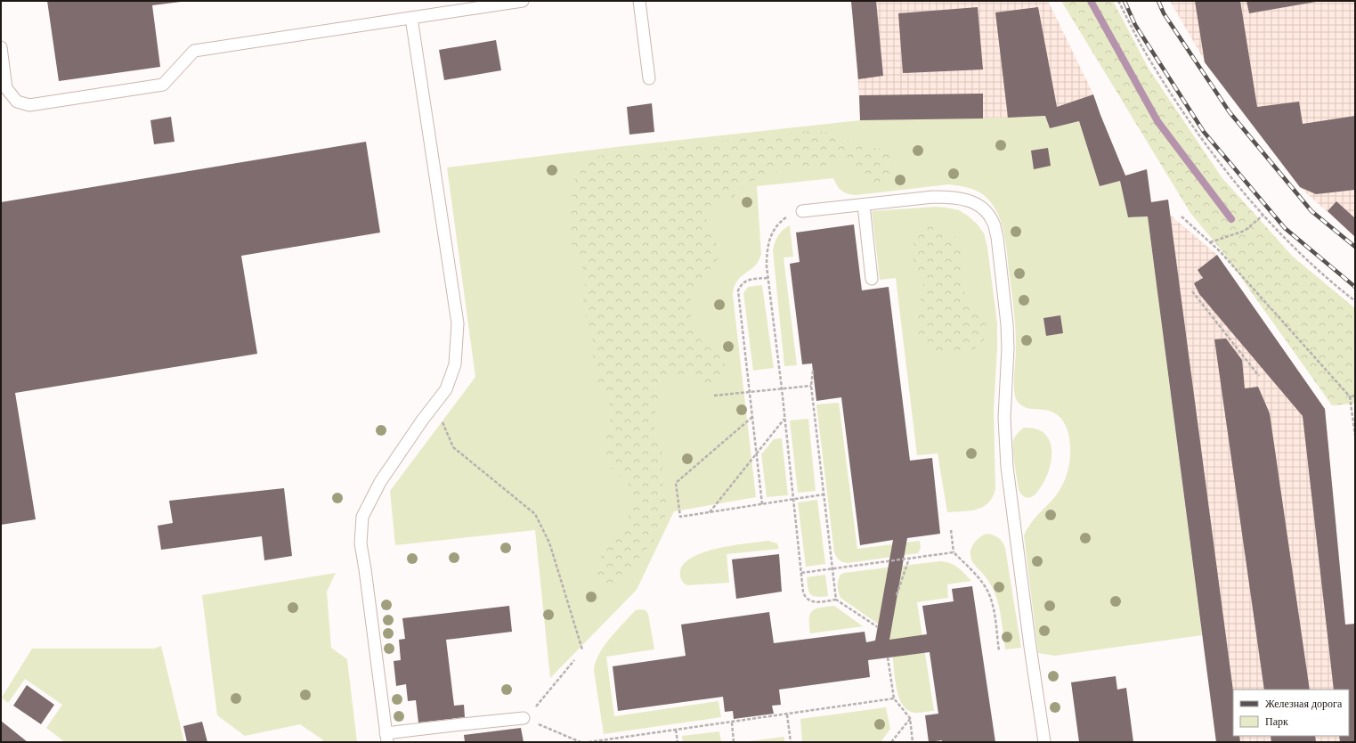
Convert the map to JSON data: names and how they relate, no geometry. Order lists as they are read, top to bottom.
{
  "legend": ["Железная дорога", "Парк"]
}
